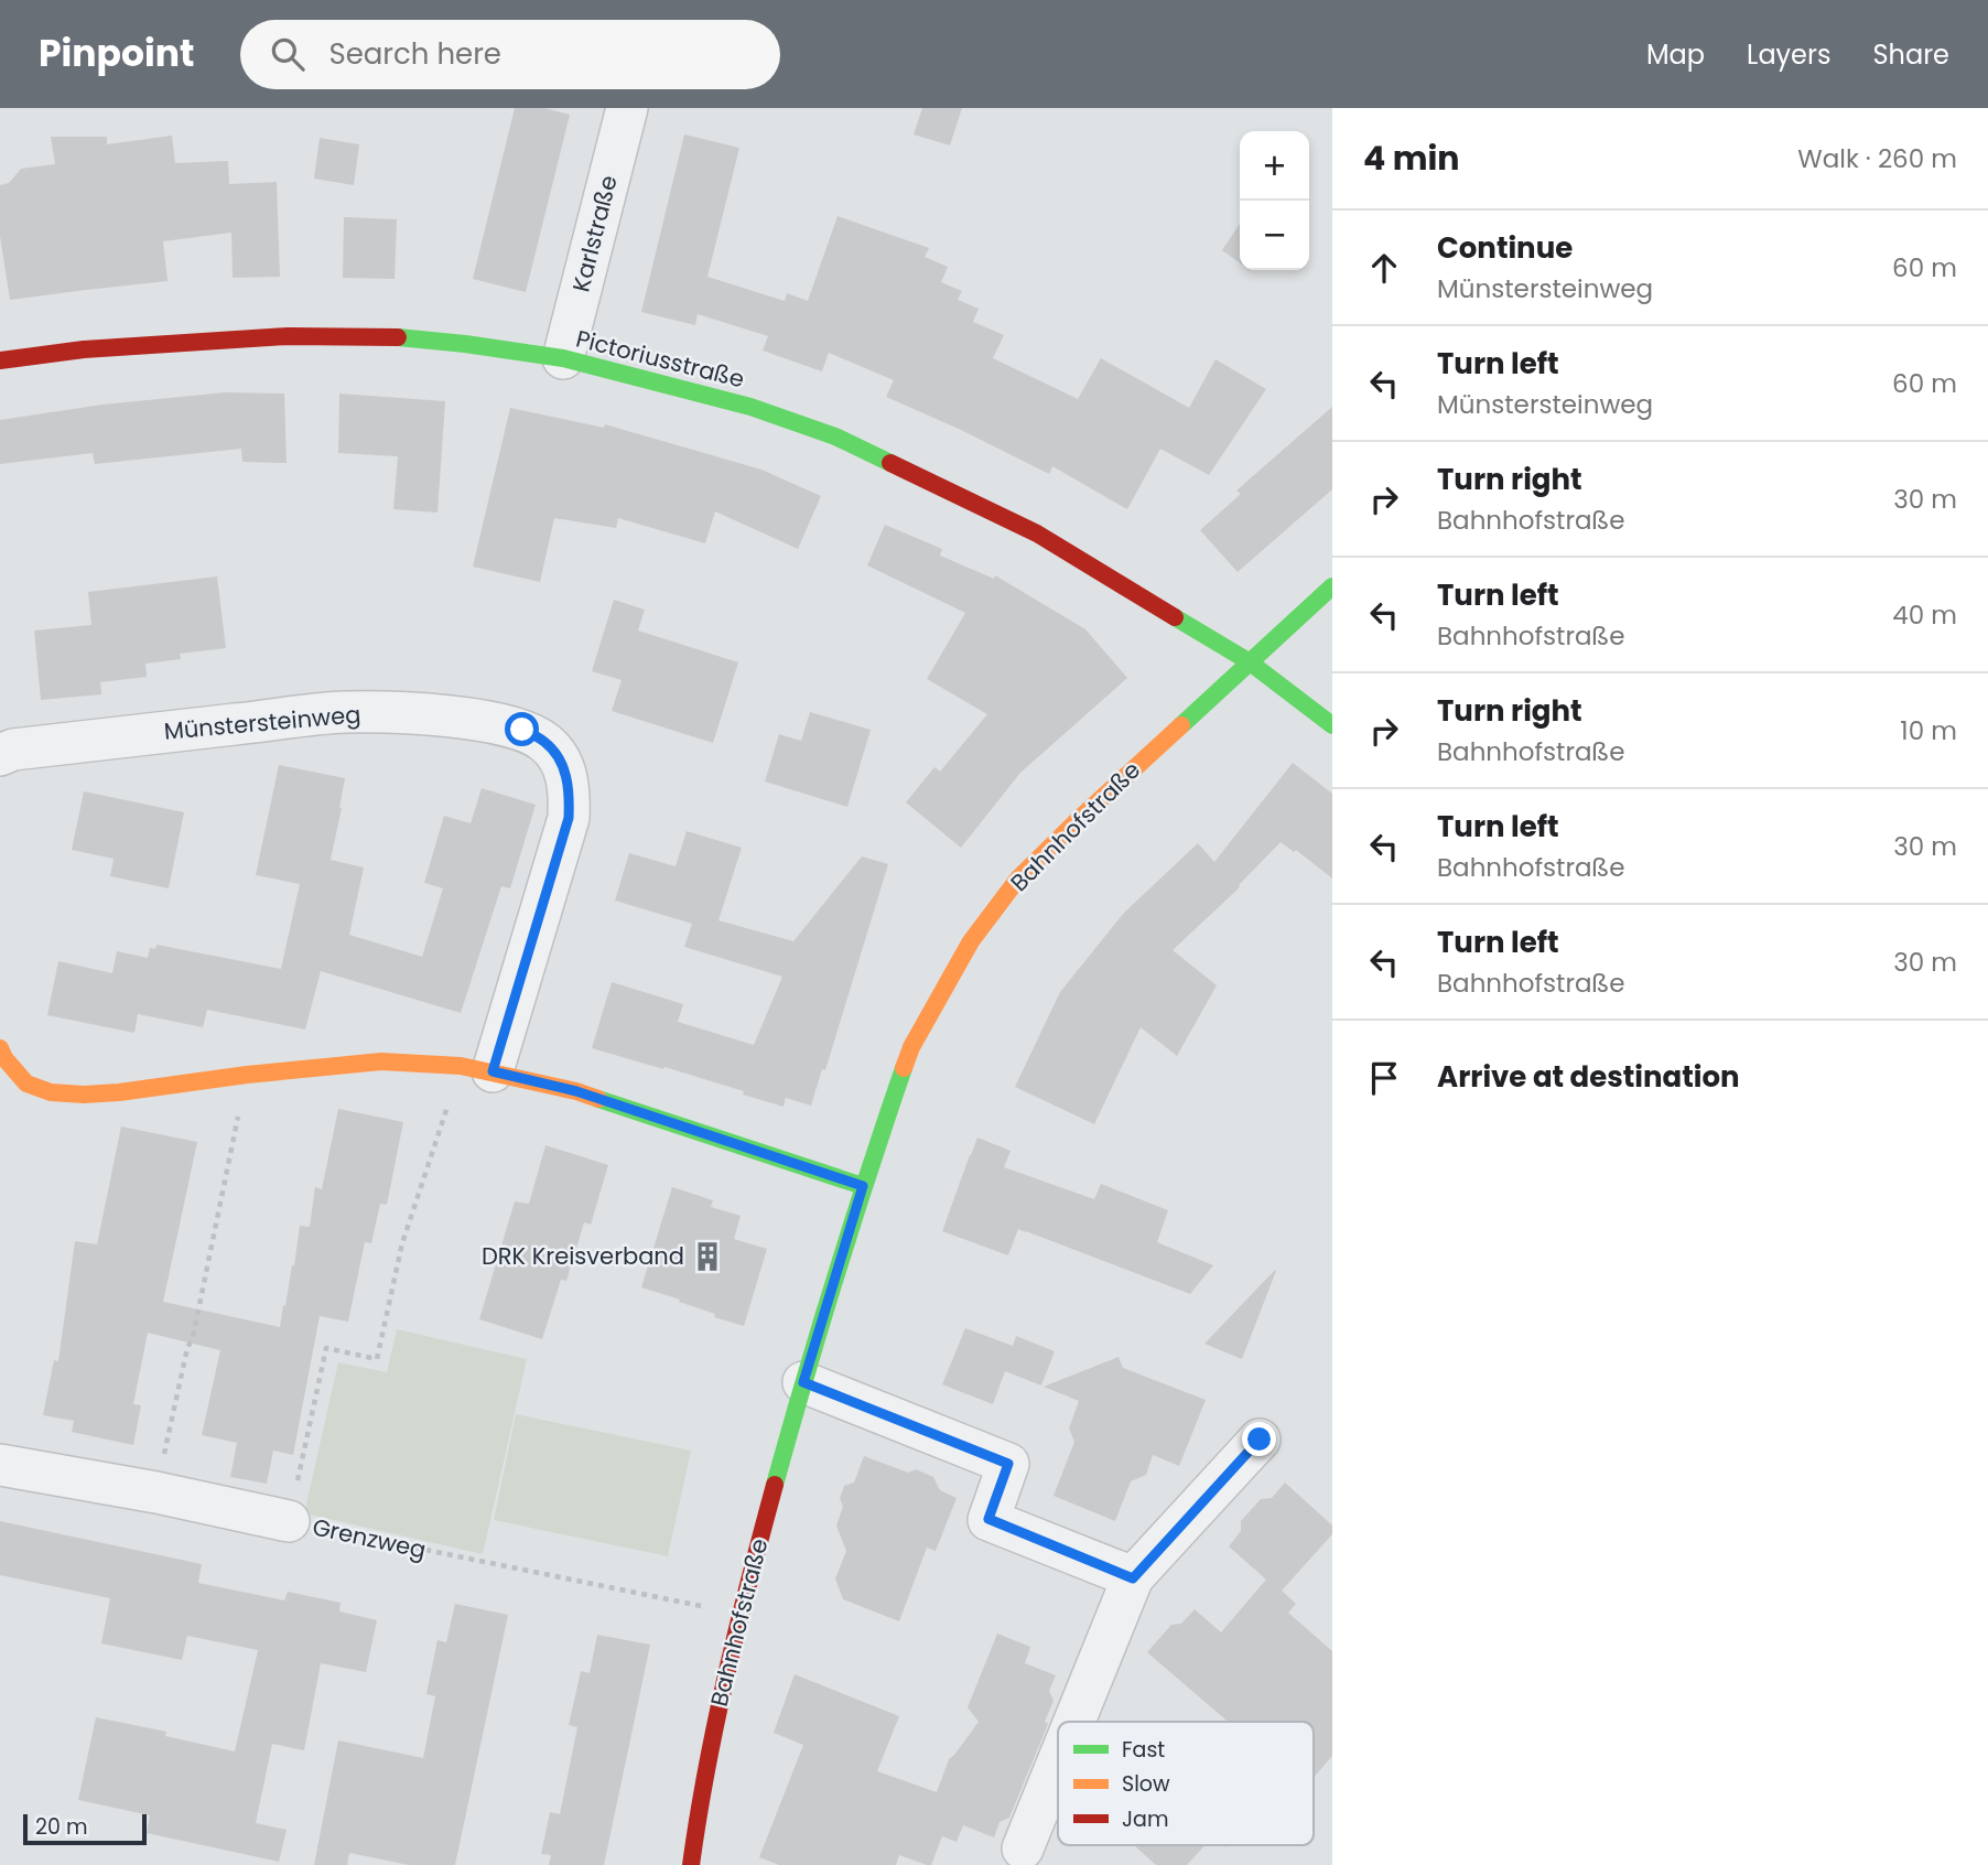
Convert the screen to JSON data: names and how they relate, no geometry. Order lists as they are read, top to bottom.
{
  "streets": {
    "street": [
      "Karlstraße",
      "Pictoriusstraße",
      "Münstersteinweg",
      "Bahnhofstraße",
      "Grenzweg"
    ]
  },
  "crossings": [
    ["Karlstraße", "Pictoriusstraße"],
    ["Pictoriusstraße", "Bahnhofstraße"],
    ["Bahnhofstraße", "Grenzweg"]
  ],
  "places": {
    "building": ["DRK Kreisverband"]
  },
  "legend": ["Fast", "Slow", "Jam"],
  "scale_bar": "20 m",
  "page": {
    "header": "Pinpoint",
    "search": "Search here",
    "nav": ["Map", "Layers", "Share"],
    "heading": ["4 min", "Walk · 260 m"],
    "map_buttons": ["+", "−"],
    "list": [
      ["Continue", "Münstersteinweg", "60 m"],
      ["Turn left", "Münstersteinweg", "60 m"],
      ["Turn right", "Bahnhofstraße", "30 m"],
      ["Turn left", "Bahnhofstraße", "40 m"],
      ["Turn right", "Bahnhofstraße", "10 m"],
      ["Turn left", "Bahnhofstraße", "30 m"],
      ["Turn left", "Bahnhofstraße", "30 m"],
      "Arrive at destination"
    ],
    "scale": "20 m"
  }
}
